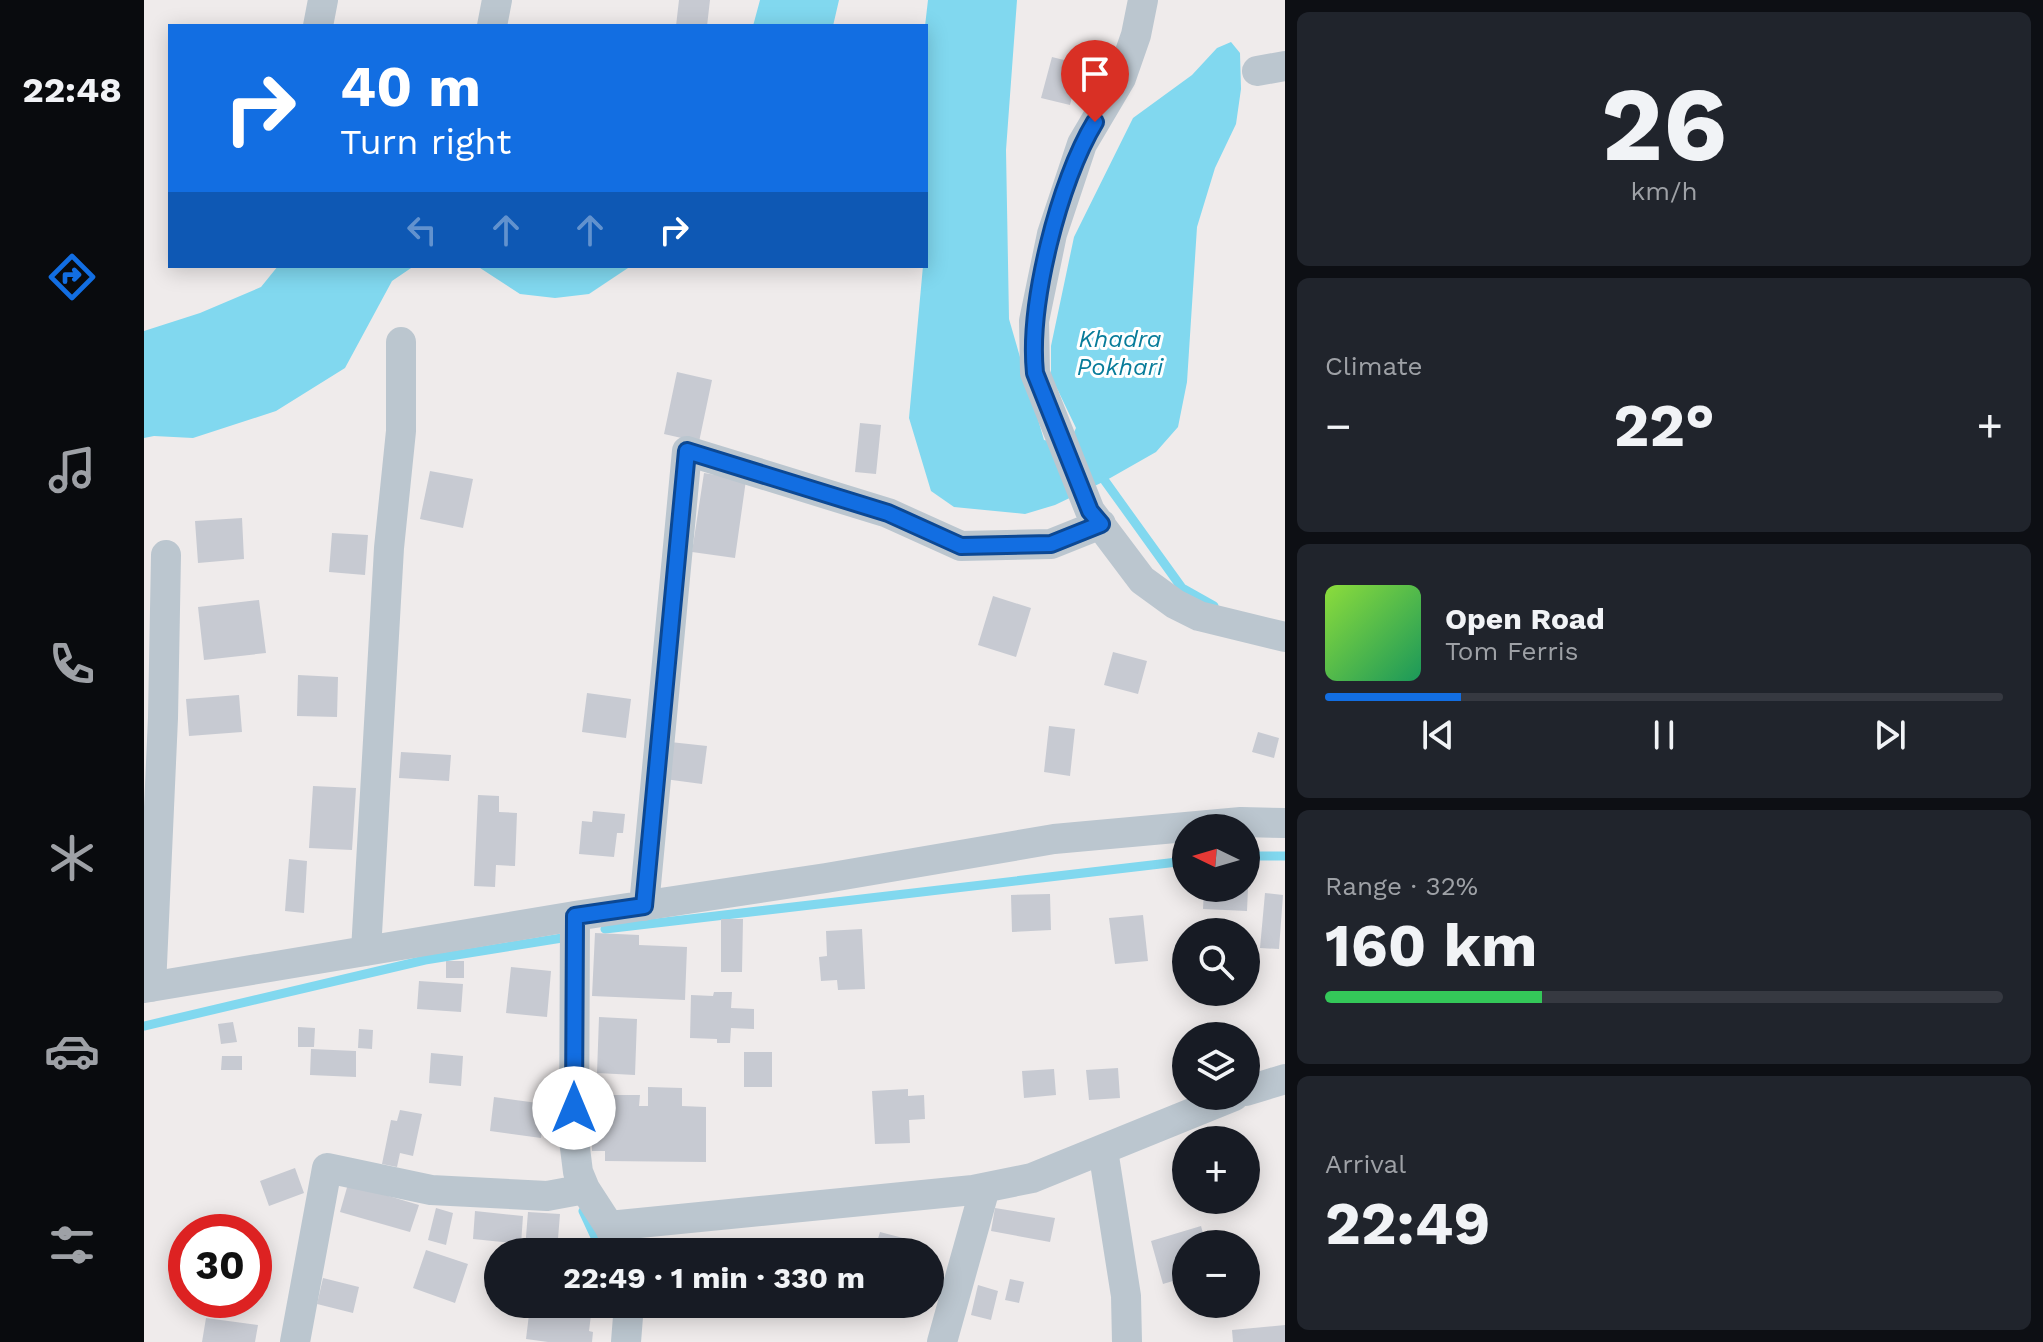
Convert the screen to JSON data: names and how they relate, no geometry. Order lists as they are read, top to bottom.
{
  "water": ["Khadra Pokhari"],
  "north": "left",
  "page": {
    "tabs": "22:48",
    "tile": [
      ["26", "km/h"],
      "Climate",
      ["Range · 32%", "160 km"],
      ["Arrival", "22:49"]
    ],
    "turn": ["40 m", "Turn right"],
    "heat": ["−", "22°", "+"],
    "song": ["Open Road", "Tom Ferris"],
    "map_buttons": ["+", "−"],
    "limit": "30",
    "trip": "22:49 · 1 min · 330 m"
  }
}
